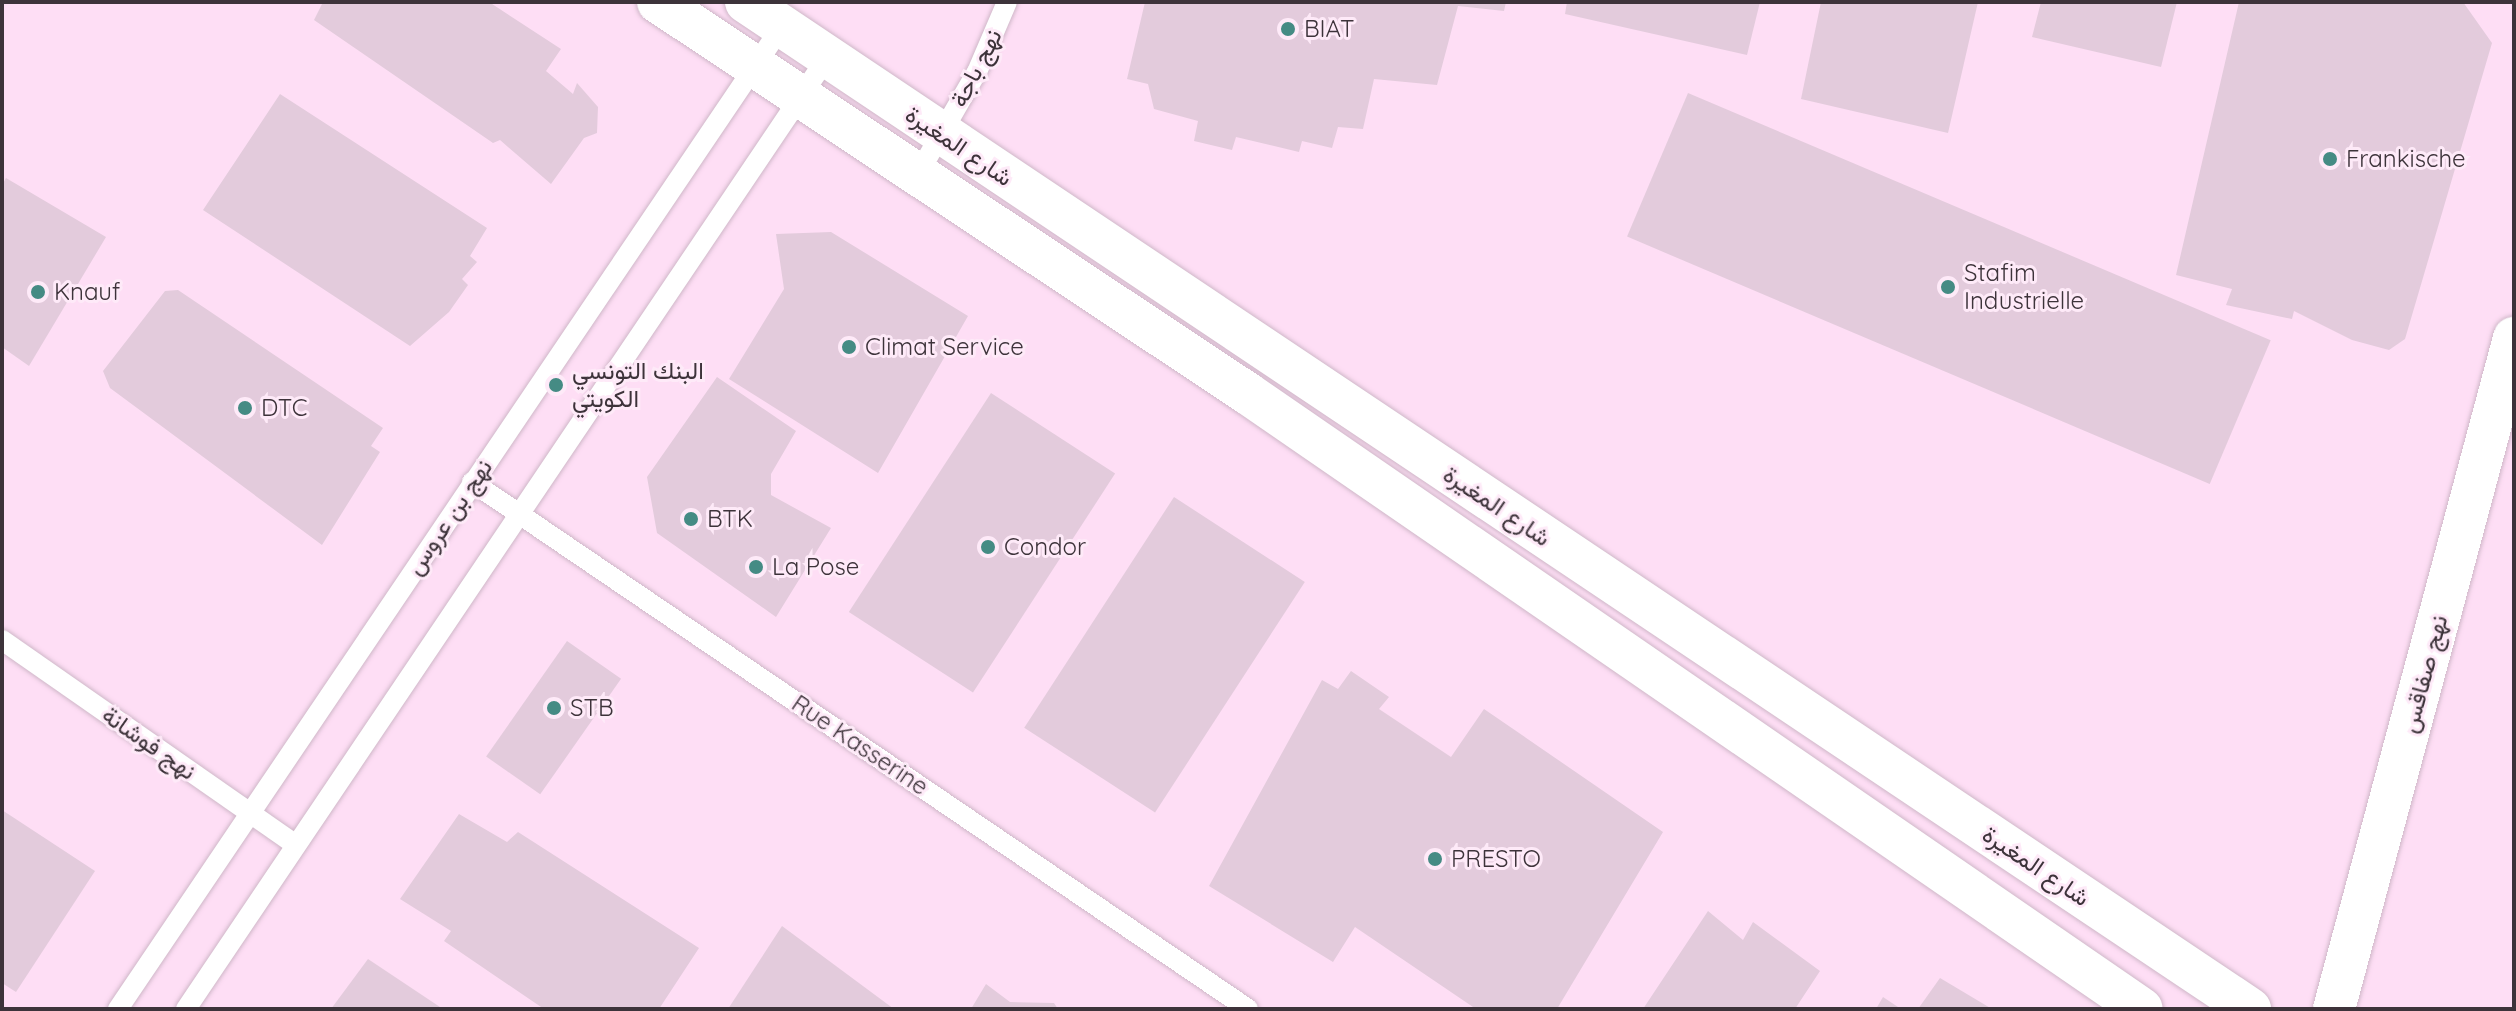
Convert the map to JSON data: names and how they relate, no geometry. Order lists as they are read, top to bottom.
{
  "streets": {
    "street": ["شارع المغيرة", "نهج صفاقس"],
    "lane": [
      "نهج باجة",
      "نهج بن عروس",
      "نهج فوشانة",
      "Rue Kasserine"
    ]
  },
  "crossings": [
    ["نهج باجة", "شارع المغيرة"],
    ["شارع المغيرة", "نهج بن عروس"],
    ["نهج بن عروس", "نهج فوشانة"],
    ["نهج بن عروس", "Rue Kasserine"]
  ],
  "places": [
    "BIAT",
    "Frankische",
    "Stafim Industrielle",
    "Knauf",
    "Climat Service",
    "البنك التونسي الكويتي",
    "DTC",
    "BTK",
    "Condor",
    "La Pose",
    "STB",
    "PRESTO"
  ]
}
